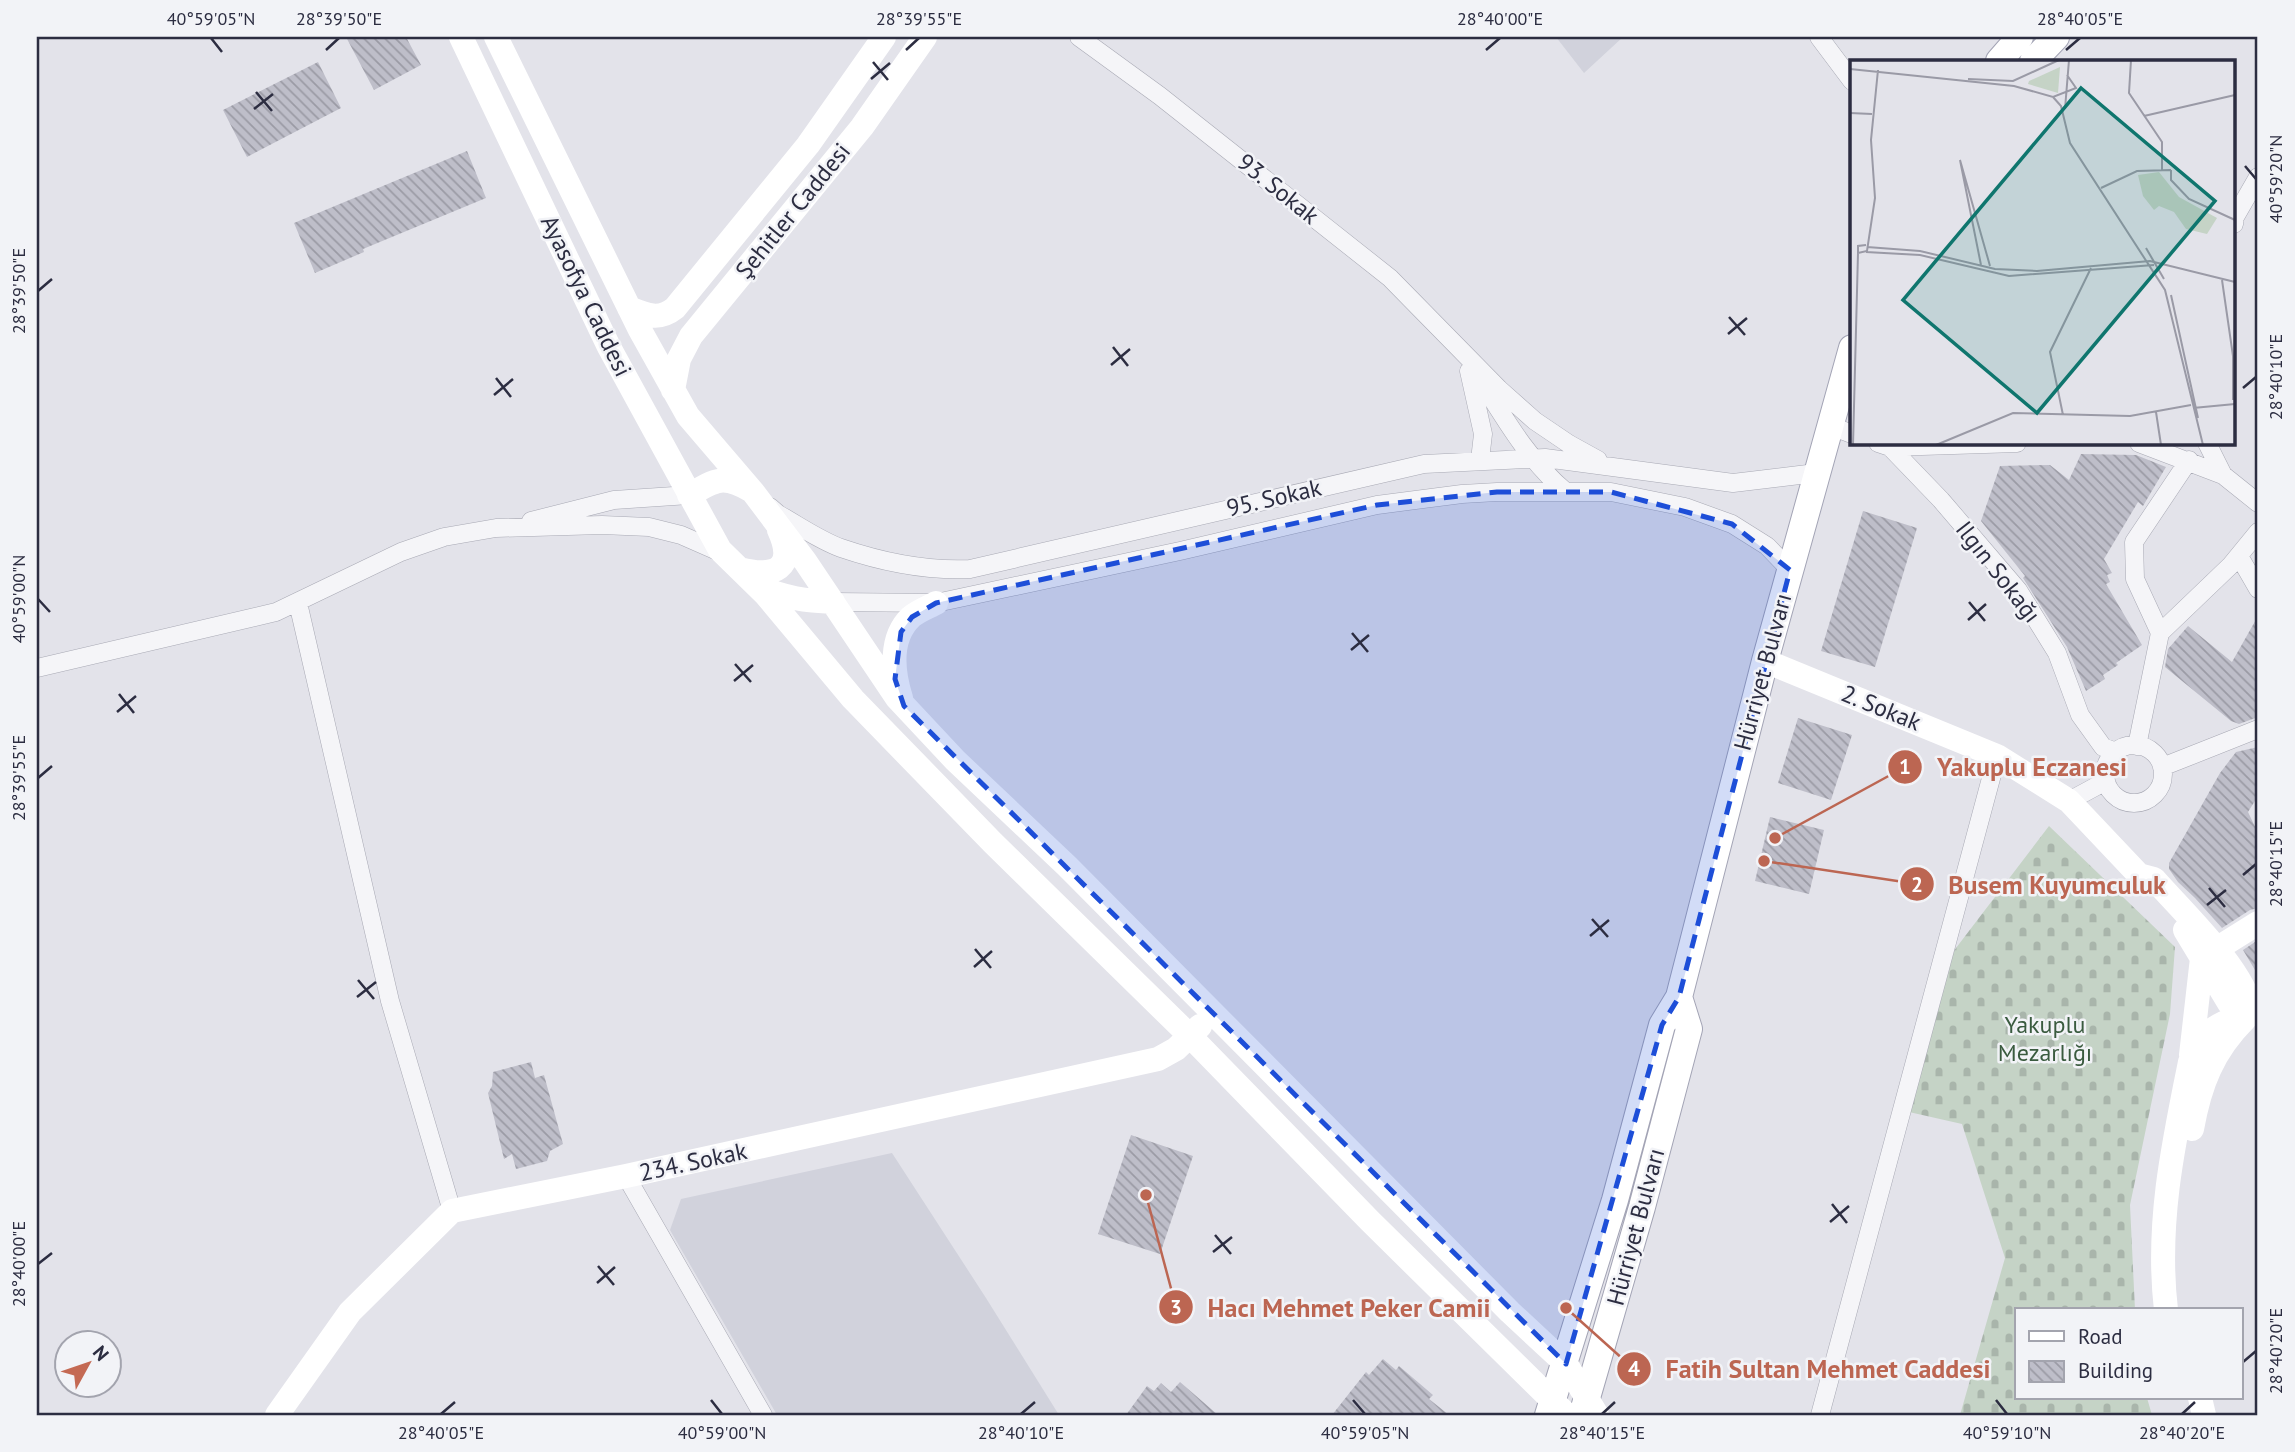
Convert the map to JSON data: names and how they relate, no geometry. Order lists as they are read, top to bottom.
{
  "streets": {
    "main road": [
      "Şehitler Caddesi",
      "Ayasofya Caddesi",
      "Hürriyet Bulvarı",
      "2. Sokak",
      "234. Sokak"
    ],
    "street": ["93. Sokak", "95. Sokak", "Ilgın Sokağı"]
  },
  "crossings": [
    ["Ayasofya Caddesi", "Hürriyet Bulvarı"],
    ["Ayasofya Caddesi", "234. Sokak"],
    ["95. Sokak", "Hürriyet Bulvarı"],
    ["Hürriyet Bulvarı", "2. Sokak"]
  ],
  "parks": ["Yakuplu Mezarlığı"],
  "places": [
    "Yakuplu Eczanesi",
    "Busem Kuyumculuk",
    "Hacı Mehmet Peker Camii",
    "Fatih Sultan Mehmet Caddesi"
  ],
  "legend": ["Road", "Building"],
  "north": "top right",
  "coordinates": [
    "40°59'05\"N",
    "28°39'50\"E",
    "28°39'55\"E",
    "28°40'00\"E",
    "28°40'05\"E",
    "40°59'20\"N",
    "28°40'10\"E",
    "40°59'00\"N",
    "28°40'15\"E",
    "28°40'20\"E",
    "40°59'10\"N"
  ]
}
